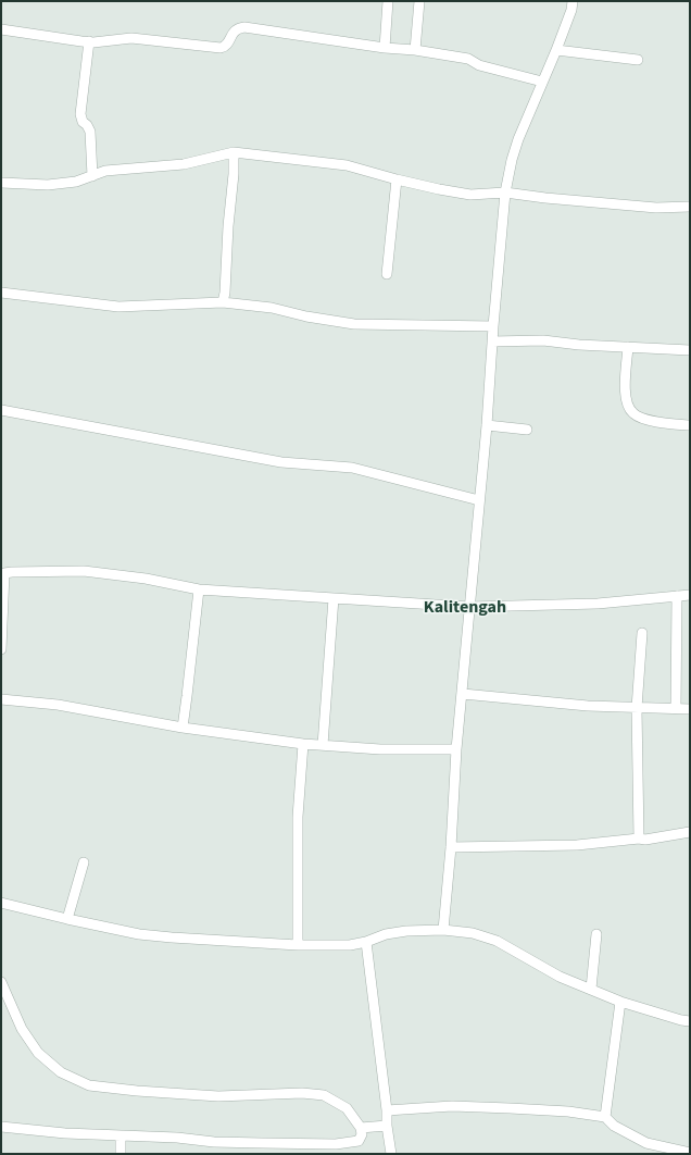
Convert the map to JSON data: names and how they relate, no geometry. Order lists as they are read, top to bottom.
{
  "districts": ["Kalitengah"]
}
